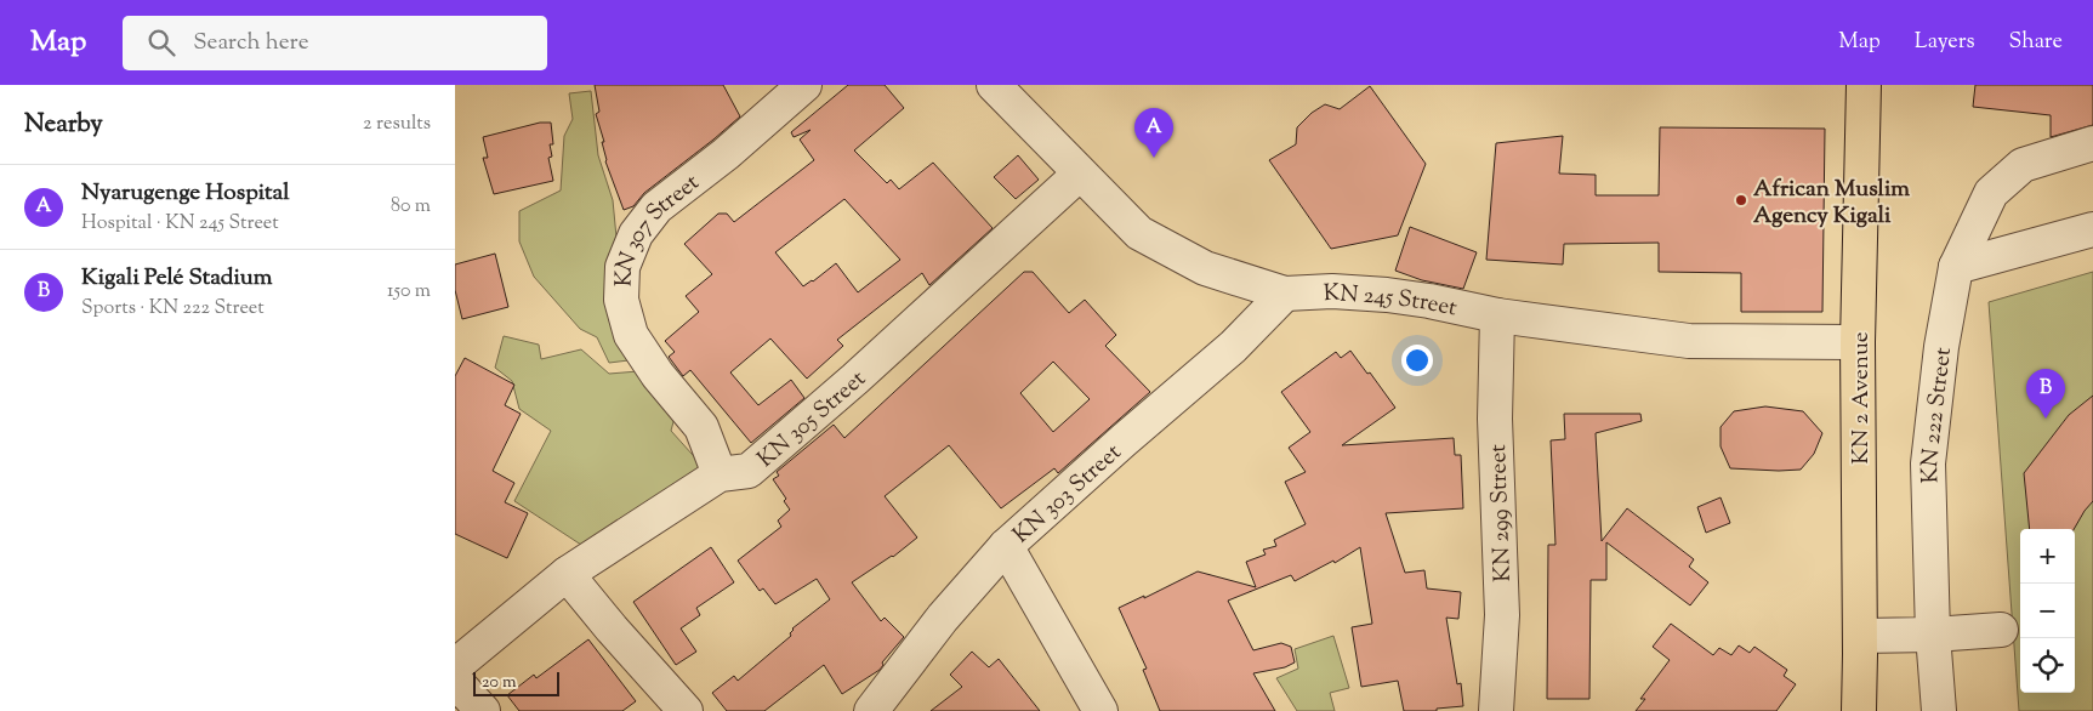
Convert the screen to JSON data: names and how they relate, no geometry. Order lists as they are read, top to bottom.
{
  "streets": {
    "main road": ["KN 2 Avenue"],
    "street": [
      "KN 307 Street",
      "KN 245 Street",
      "KN 222 Street",
      "KN 305 Street",
      "KN 303 Street",
      "KN 299 Street"
    ]
  },
  "crossings": [
    ["KN 307 Street", "KN 305 Street"],
    ["KN 245 Street", "KN 2 Avenue"],
    ["KN 245 Street", "KN 305 Street"],
    ["KN 245 Street", "KN 303 Street"],
    ["KN 245 Street", "KN 299 Street"]
  ],
  "places": ["African Muslim Agency Kigali"],
  "scale_bar": "20 m",
  "page": {
    "header": "Map",
    "search": "Search here",
    "nav": ["Map", "Layers", "Share"],
    "heading": ["Nearby", "2 results"],
    "pins": ["A", "B"],
    "list": [
      {
        "mark": "A",
        "name": "Nyarugenge Hospital",
        "note": "Hospital · KN 245 Street",
        "value": "80 m"
      },
      {
        "mark": "B",
        "name": "Kigali Pelé Stadium",
        "note": "Sports · KN 222 Street",
        "value": "150 m"
      }
    ],
    "map_buttons": ["+", "−"],
    "scale": "20 m"
  }
}
